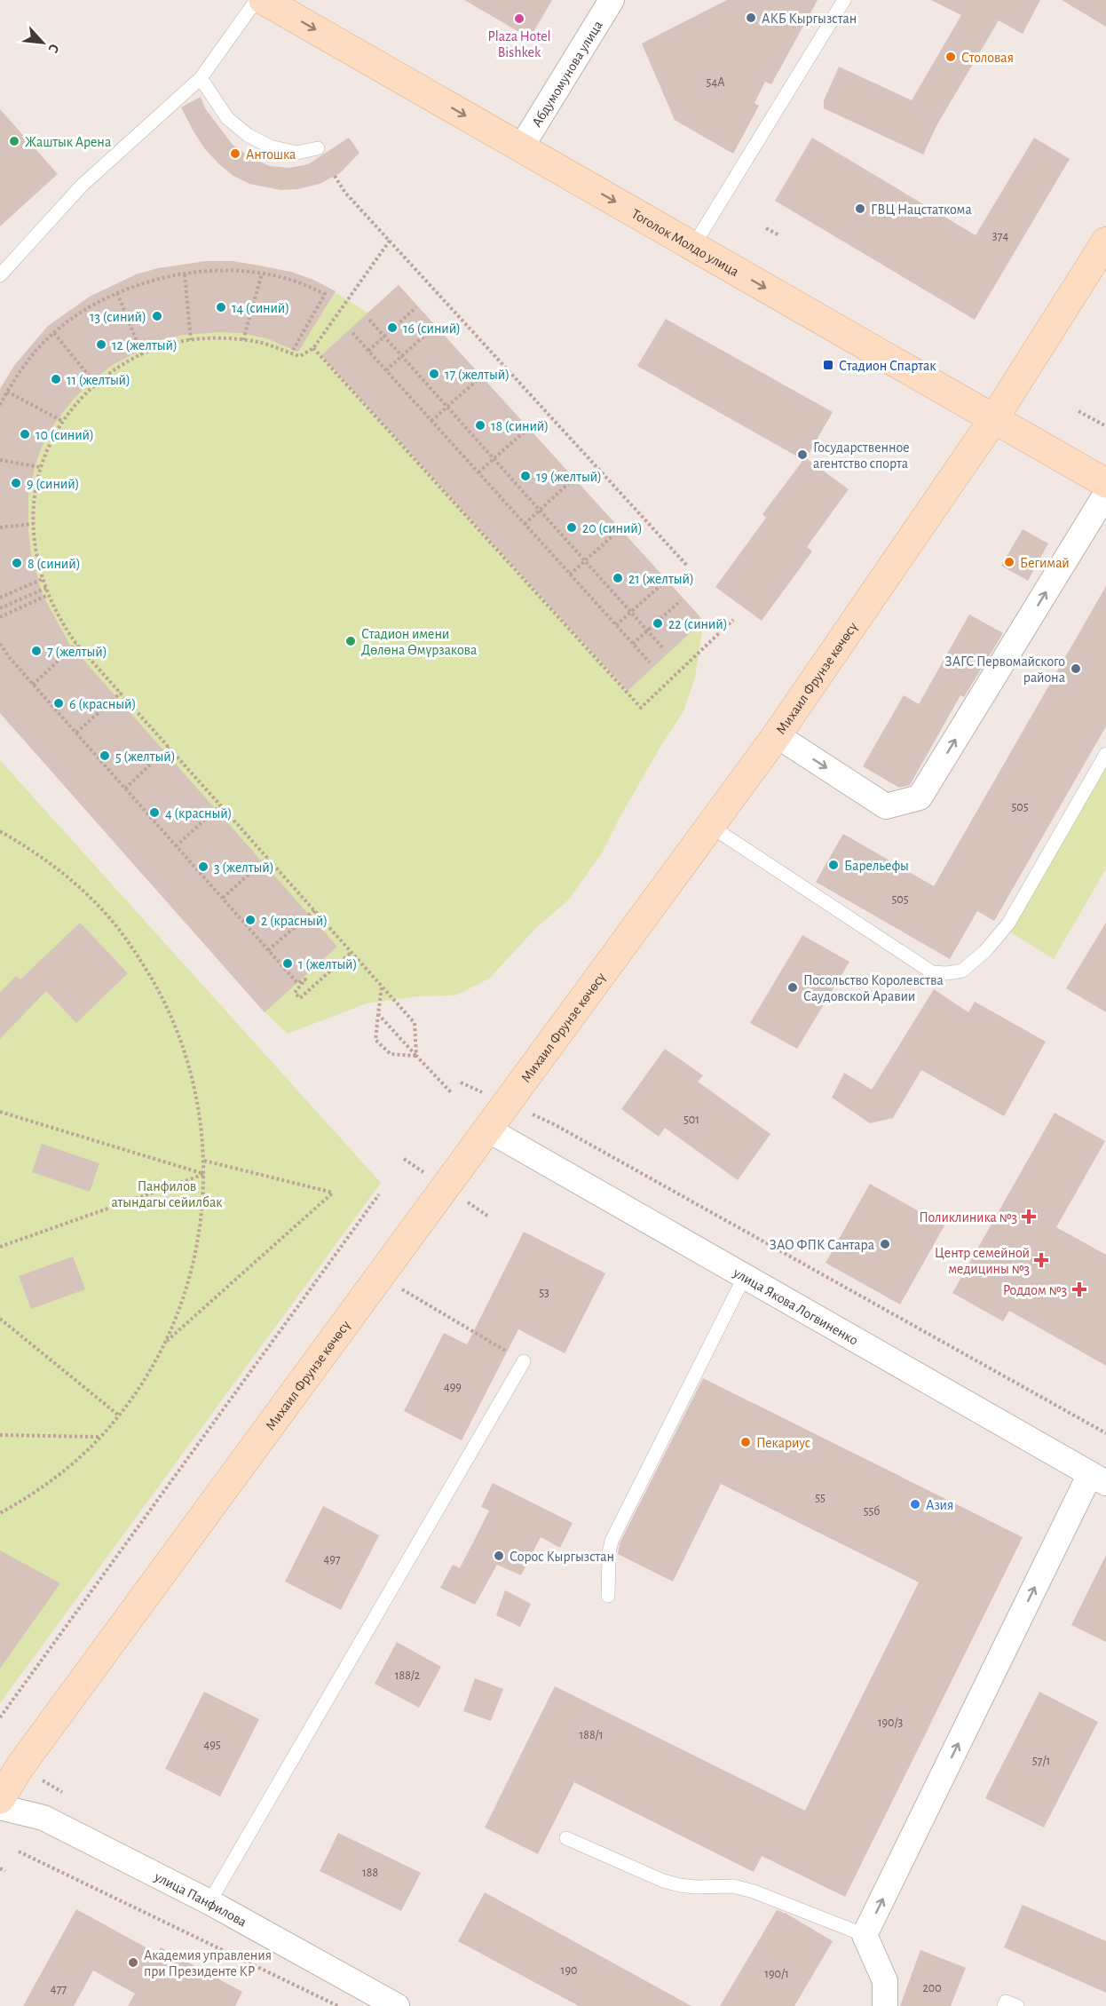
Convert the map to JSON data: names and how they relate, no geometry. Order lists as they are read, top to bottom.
{
  "streets": {
    "main road": ["Тоголок Молдо улица", "Михаил Фрунзе көчөсү"],
    "street": ["Абдумомунова улица", "улица Якова Логвиненко", "улица Панфилова"]
  },
  "crossings": [
    ["Абдумомунова улица", "Тоголок Молдо улица"],
    ["Тоголок Молдо улица", "Михаил Фрунзе көчөсү"],
    ["Михаил Фрунзе көчөсү", "улица Якова Логвиненко"]
  ],
  "one_way": ["Тоголок Молдо улица"],
  "parks": ["Панфилов атындагы сейилбак"],
  "places": {
    "other": [
      "АКБ Кыргызстан",
      "Plaza Hotel Bishkek",
      "Столовая",
      "Жаштык Арена",
      "Антошка",
      "ГВЦ Нацстаткома",
      "14 (синий)",
      "13 (синий)",
      "16 (синий)",
      "12 (желтый)",
      "17 (желтый)",
      "11 (желтый)",
      "18 (синий)",
      "10 (синий)",
      "Государственное агентство спорта",
      "19 (желтый)",
      "9 (синий)",
      "20 (синий)",
      "Бегимай",
      "8 (синий)",
      "21 (желтый)",
      "22 (синий)",
      "Стадион имени Дөлөна Өмүрзакова",
      "7 (желтый)",
      "ЗАГС Первомайского района",
      "6 (красный)",
      "5 (желтый)",
      "4 (красный)",
      "Барельефы",
      "3 (желтый)",
      "2 (красный)",
      "1 (желтый)",
      "Посольство Королевства Саудовской Аравии",
      "ЗАО ФПК Сантара",
      "Пекариус",
      "Азия",
      "Сорос Кыргызстан",
      "Академия управления при Президенте КР"
    ],
    "transit": ["Стадион Спартак"],
    "health": ["Поликлиника №3", "Центр семейной медицины №3", "Роддом №3"]
  },
  "house_numbers": [
    "54А",
    "374",
    "505",
    "505",
    "501",
    "53",
    "499",
    "55",
    "55б",
    "497",
    "188/2",
    "190/3",
    "188/1",
    "495",
    "57/1",
    "188",
    "190",
    "190/1",
    "200",
    "477"
  ],
  "north": "bottom right"
}
